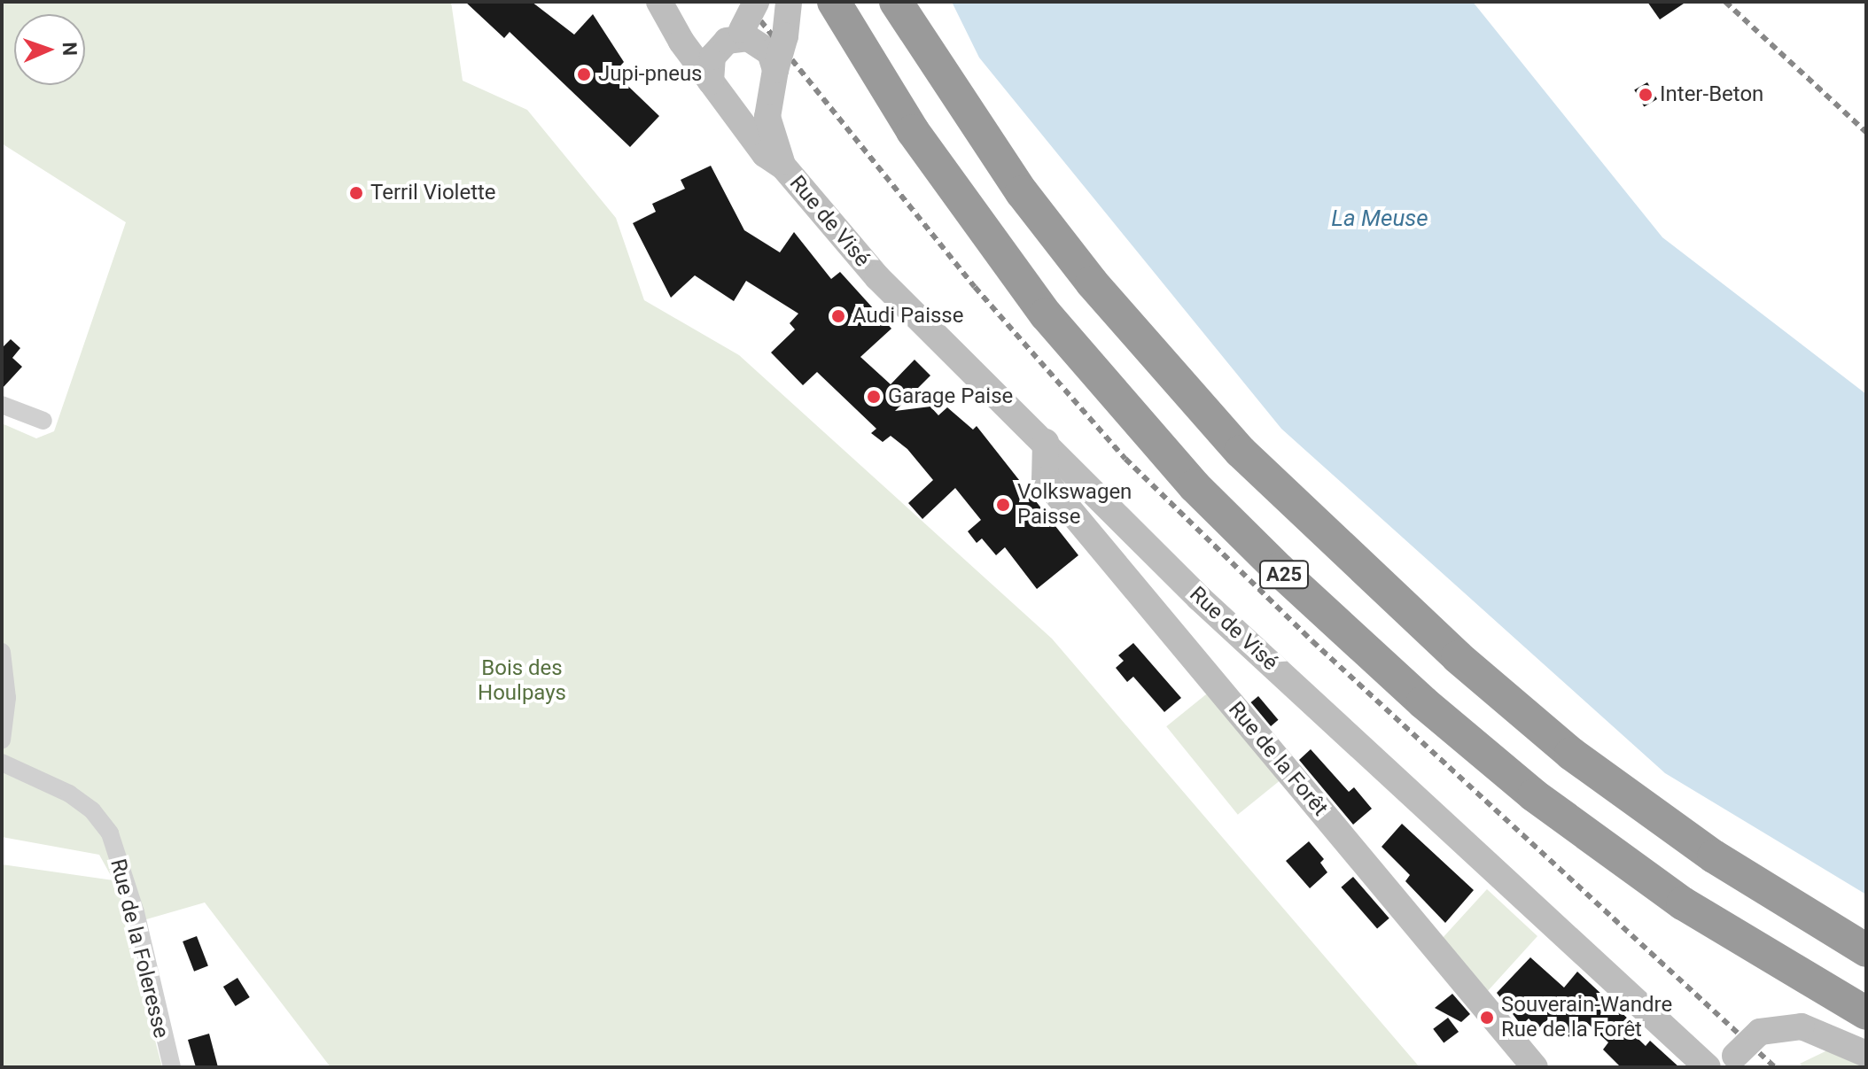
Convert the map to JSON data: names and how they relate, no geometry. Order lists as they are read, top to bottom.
{
  "streets": {
    "highway": ["A25"],
    "main road": ["Rue de Visé", "Rue de la Forêt"],
    "street": ["Rue de la Foleresse"]
  },
  "crossings": [
    ["Rue de Visé", "Rue de la Forêt"]
  ],
  "water": ["La Meuse"],
  "parks": ["Bois des Houlpays"],
  "places": [
    "Jupi-pneus",
    "Inter-Beton",
    "Terril Violette",
    "Audi Paisse",
    "Garage Paise",
    "Volkswagen Paisse",
    "Souverain-Wandre Rue de la Forêt"
  ],
  "north": "right"
}
